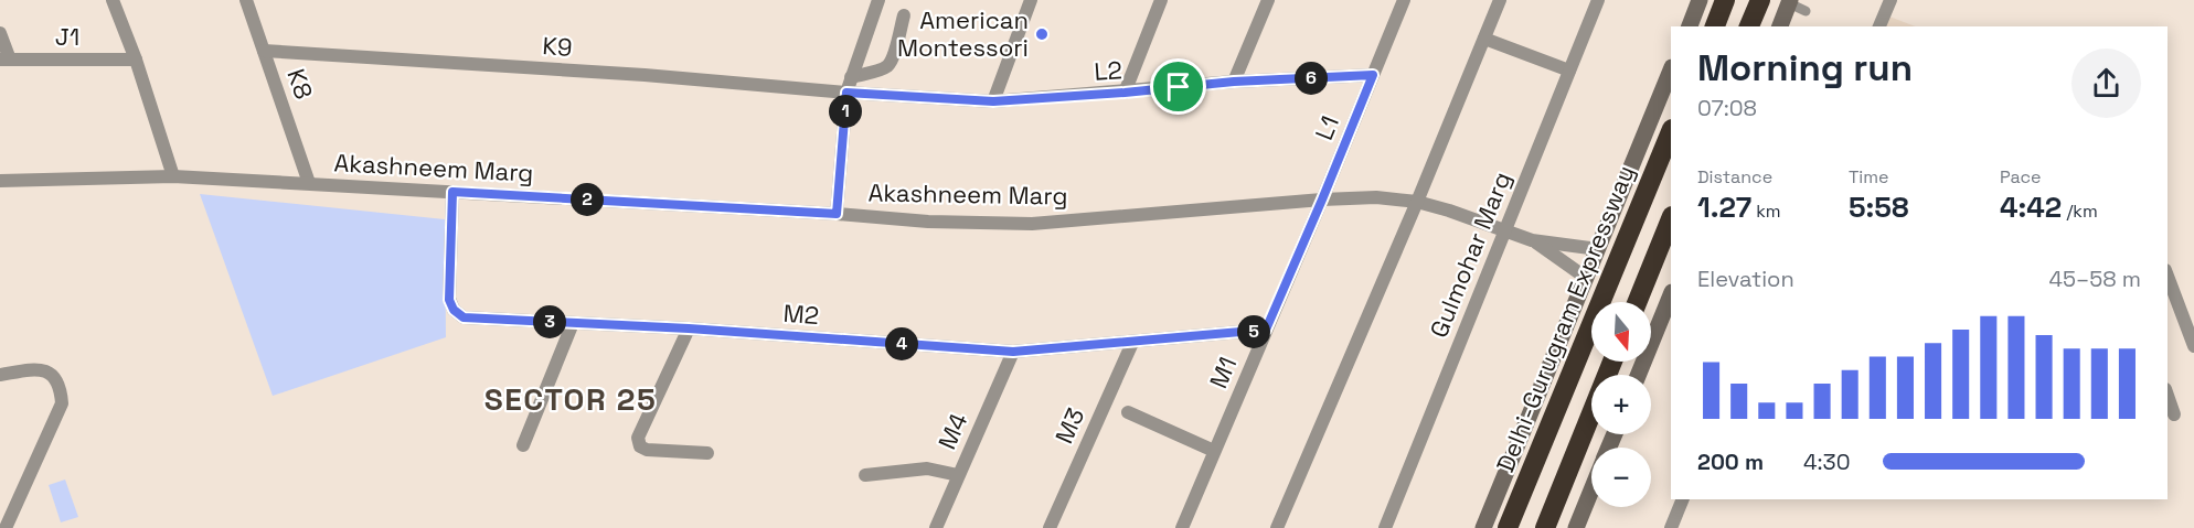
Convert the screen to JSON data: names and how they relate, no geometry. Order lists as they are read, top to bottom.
{
  "streets": {
    "highway": ["Delhi-Gurugram Expressway"],
    "street": [
      "J1",
      "K9",
      "L2",
      "K8",
      "L1",
      "Akashneem Marg",
      "Gulmohar Marg",
      "M2",
      "M1",
      "M3",
      "M4"
    ]
  },
  "crossings": [
    ["K9", "L2"],
    ["K9", "K8"],
    ["L2", "L1"],
    ["K8", "Akashneem Marg"],
    ["L1", "Akashneem Marg"],
    ["L1", "M1"],
    ["Akashneem Marg", "Gulmohar Marg"],
    ["Akashneem Marg", "M2"],
    ["Akashneem Marg", "M1"],
    ["M2", "M1"],
    ["M2", "M3"],
    ["M2", "M4"]
  ],
  "districts": ["SECTOR 25"],
  "places": ["American Montessori"],
  "north": "bottom",
  "page": {
    "heading": ["Morning run", "07:08"],
    "pins": [
      "6",
      "1",
      "2",
      "3",
      "5",
      "4"
    ],
    "stats": [
      ["Distance", "1.27 km"],
      ["Time", "5:58"],
      ["Pace", "4:42 /km"]
    ],
    "chart": ["Elevation", "45–58 m"],
    "map_buttons": ["+", "−"],
    "list": [
      {
        "name": "200 m",
        "note": "4:30"
      }
    ]
  }
}
